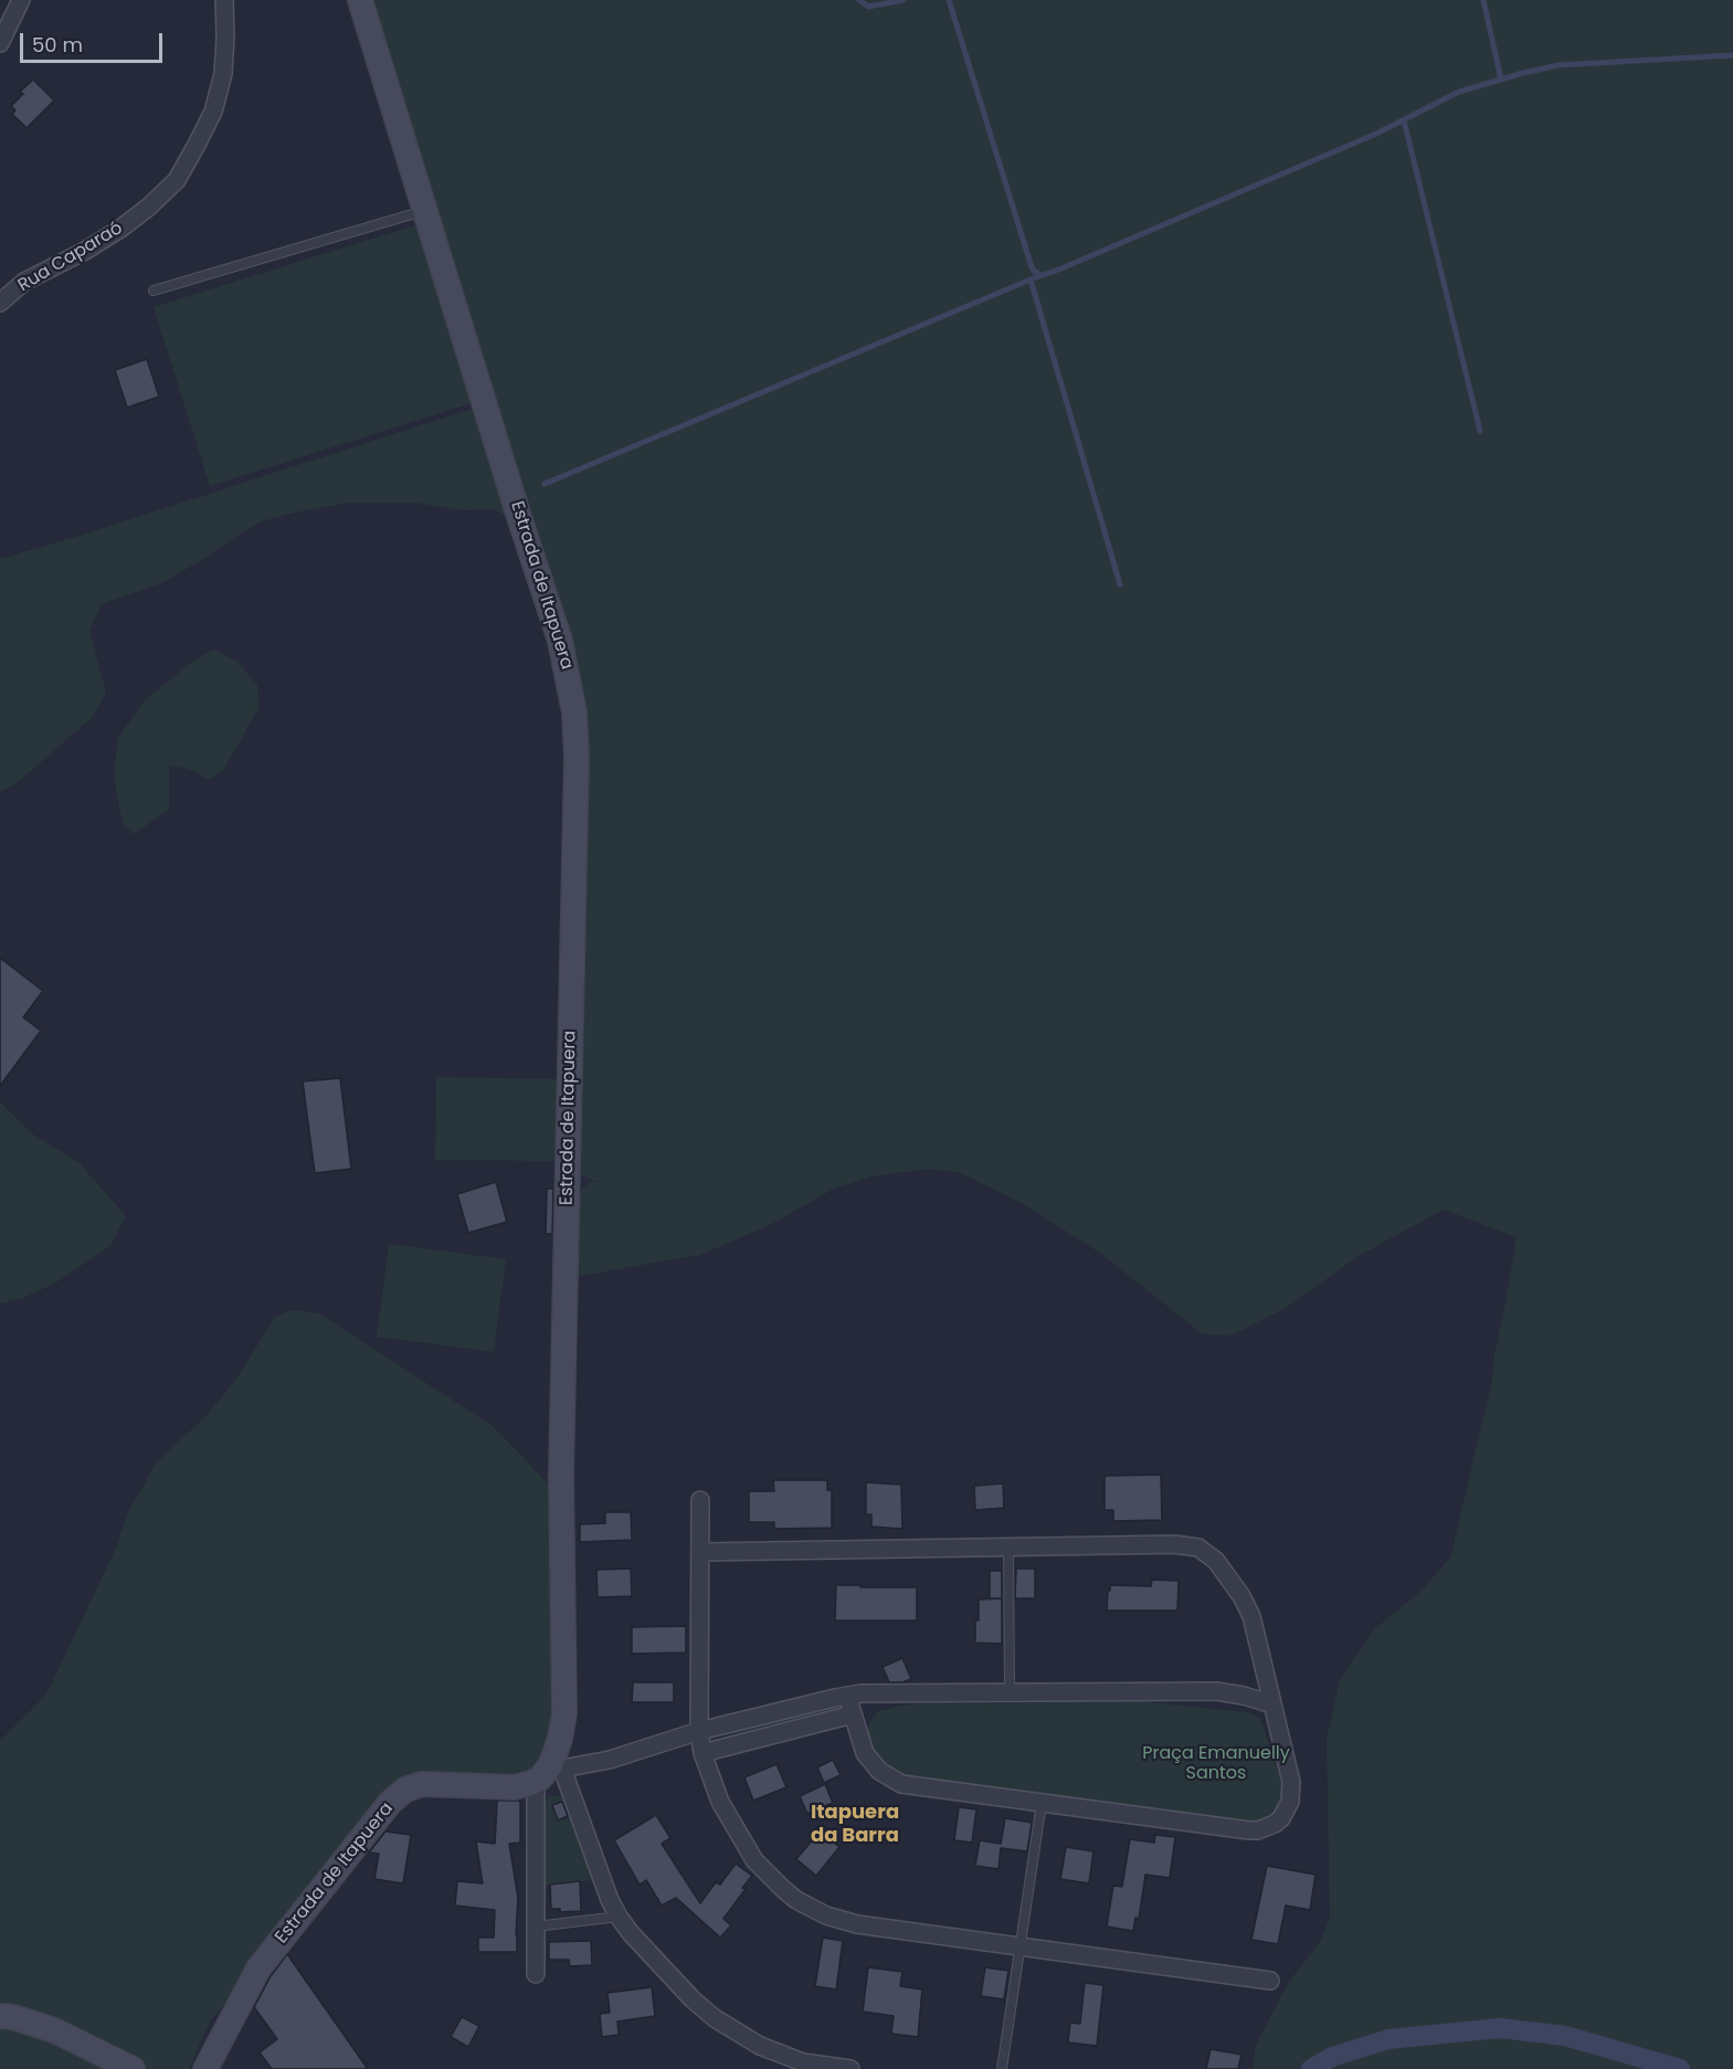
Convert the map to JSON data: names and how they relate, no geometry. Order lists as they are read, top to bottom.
{
  "streets": {
    "street": ["Rua Caparaó", "Estrada de Itapuera"]
  },
  "districts": ["Itapuera da Barra"],
  "parks": ["Praça Emanuelly Santos"],
  "scale_bar": "50 m"
}
